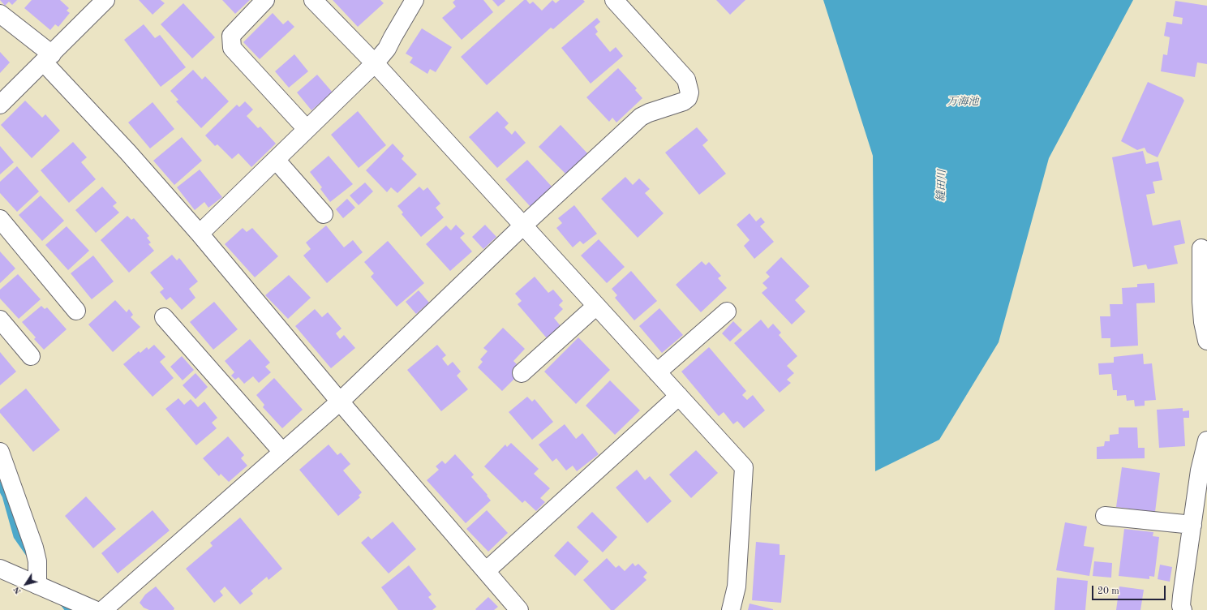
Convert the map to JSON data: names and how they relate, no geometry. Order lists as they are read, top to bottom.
{
  "water": ["万海池", "縫田川"],
  "scale_bar": "20 m",
  "north": "bottom left"
}
